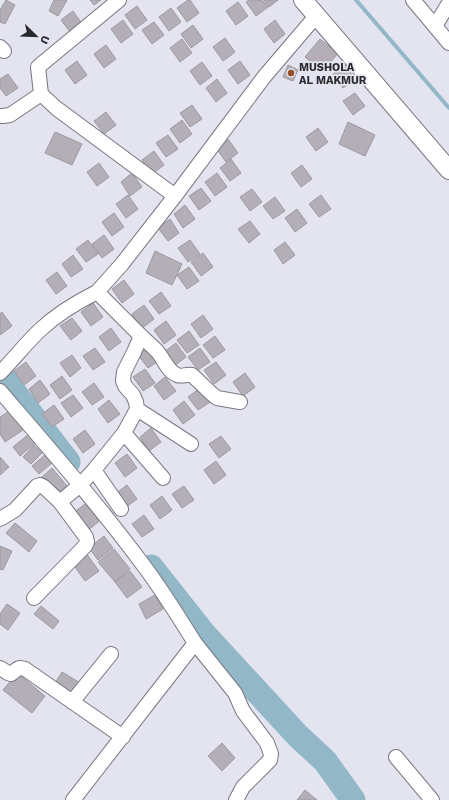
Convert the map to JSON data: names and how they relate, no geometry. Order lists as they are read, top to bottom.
{
  "places": ["MUSHOLA AL MAKMUR"],
  "north": "bottom right"
}
